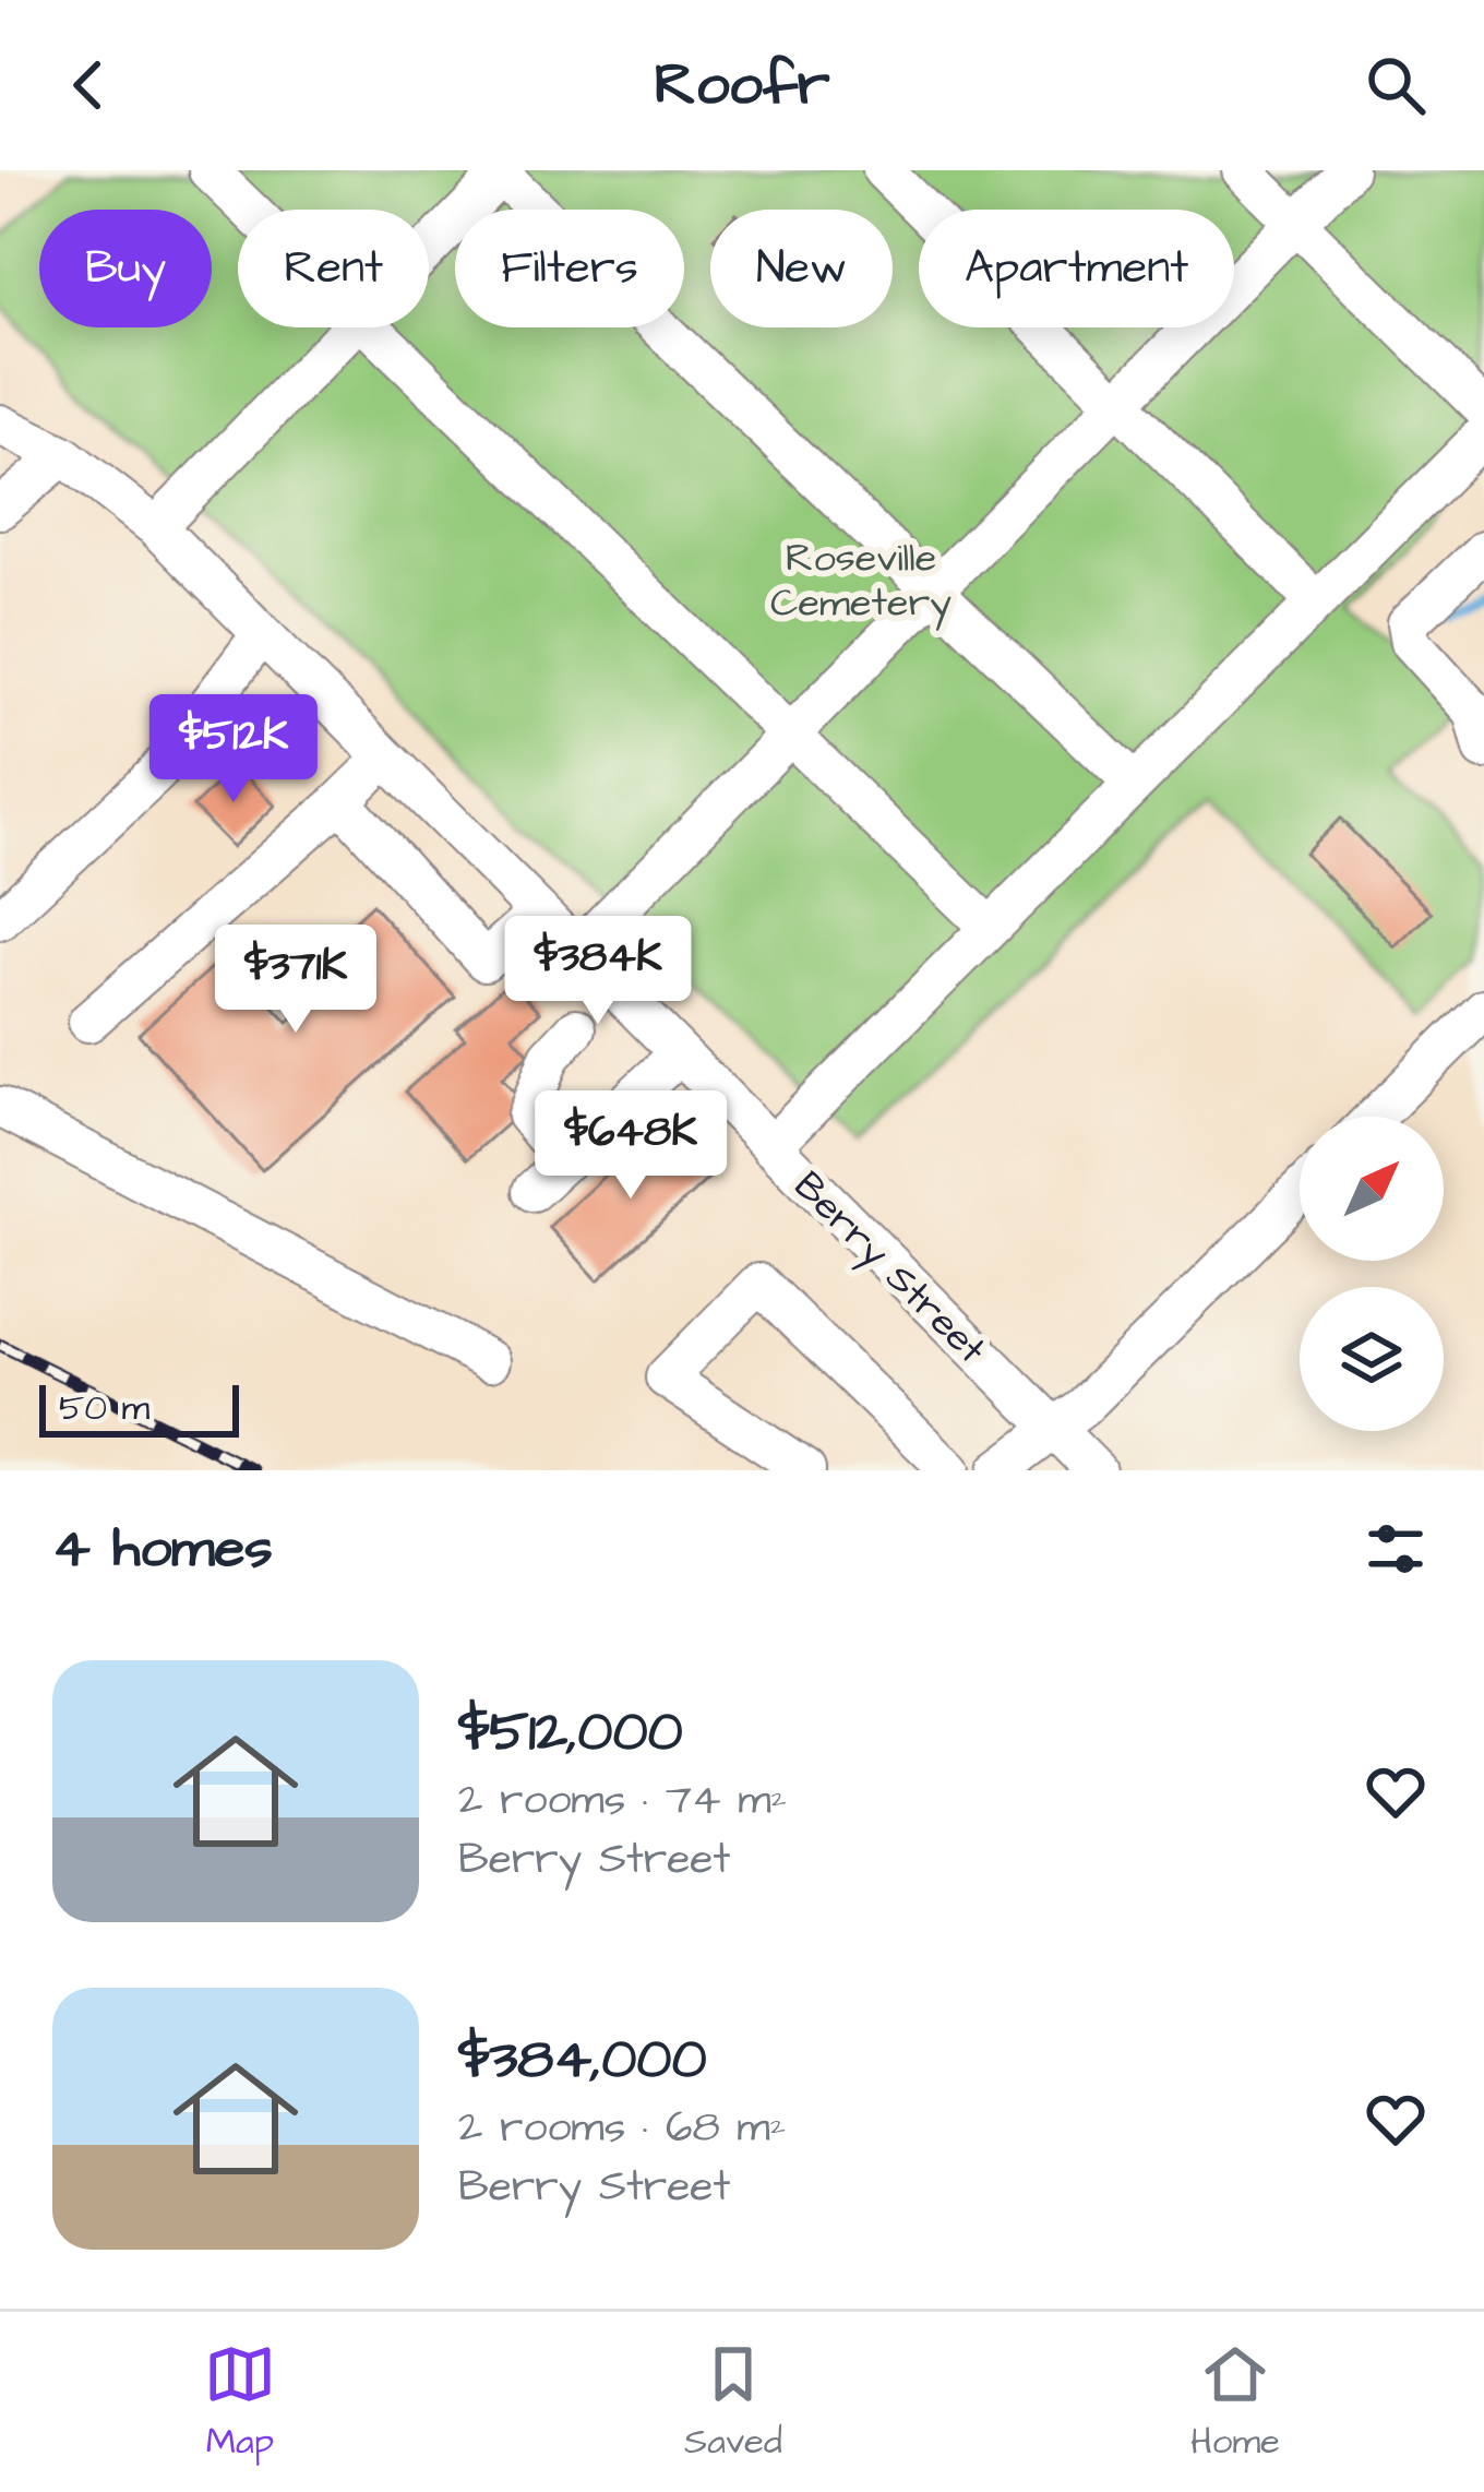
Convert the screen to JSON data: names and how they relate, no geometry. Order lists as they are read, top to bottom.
{
  "streets": {
    "street": ["Berry Street"]
  },
  "parks": ["Roseville Cemetery"],
  "scale_bar": "50 m",
  "north": "top right",
  "page": {
    "header": "Roofr",
    "chip": [
      "Buy",
      "Rent",
      "Filters",
      "New",
      "Apartment"
    ],
    "price": [
      "$512K",
      "$384K",
      "$371K",
      "$648K"
    ],
    "scale": "50 m",
    "heading": "4 homes",
    "list": [
      {
        "name": "$512,000",
        "note": "2 rooms · 74 m² · Berry Street"
      },
      {
        "name": "$384,000",
        "note": "2 rooms · 68 m² · Berry Street"
      }
    ],
    "tabs": ["Map", "Saved", "Home"]
  }
}
